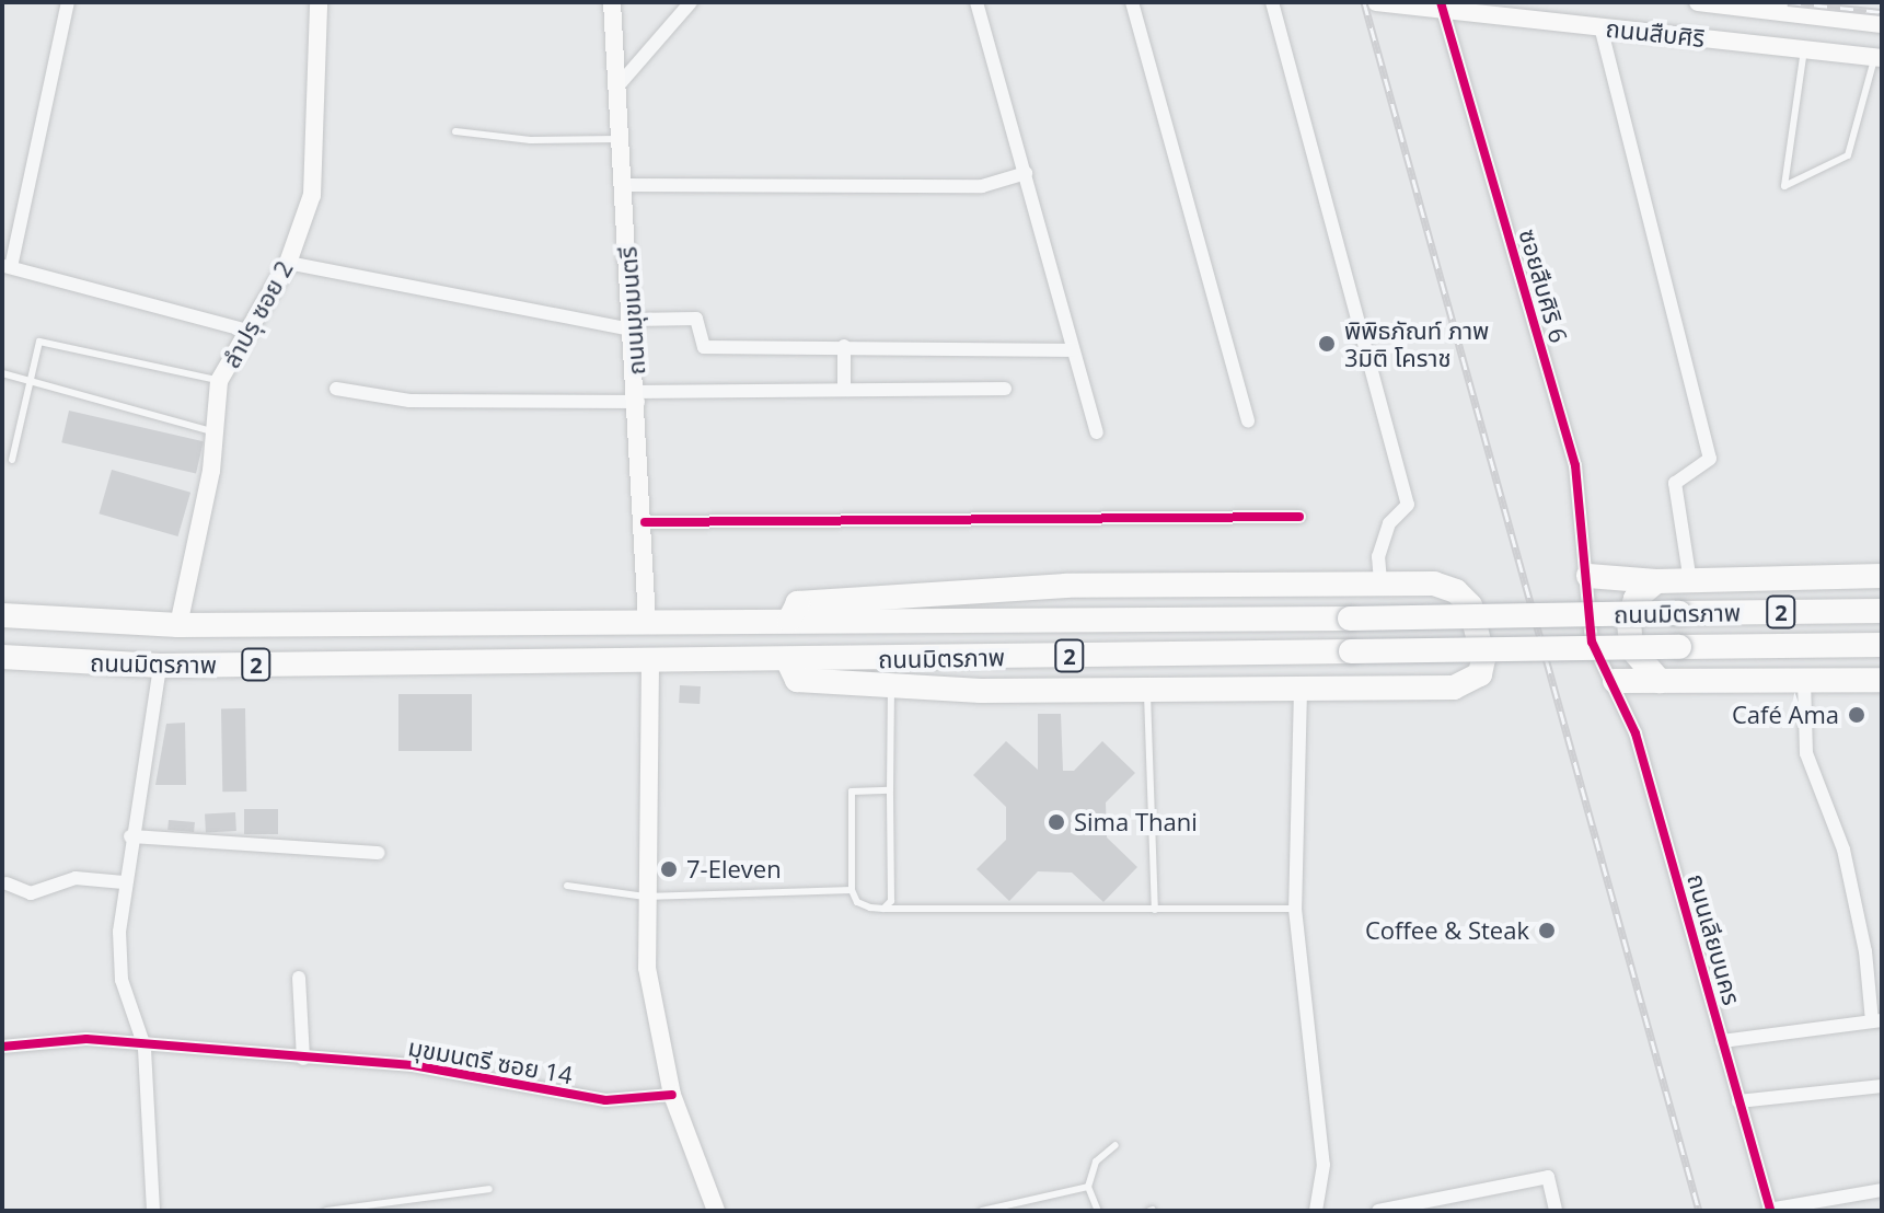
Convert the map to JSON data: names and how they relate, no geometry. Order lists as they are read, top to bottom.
{
  "streets": {
    "highway": ["2", "ถนนมิตรภาพ"],
    "street": [
      "ถนนสืบศิริ",
      "ซอยสืบศิริ 6",
      "ถนนมุขมนตรี",
      "ลำปรุ ซอย 2",
      "ถนนเลียบนคร",
      "มุขมนตรี ซอย 14"
    ]
  },
  "crossings": [
    ["ถนนสืบศิริ", "ซอยสืบศิริ 6"],
    ["ซอยสืบศิริ 6", "ถนนเลียบนคร"],
    ["ถนนมุขมนตรี", "ถนนมิตรภาพ"],
    ["ลำปรุ ซอย 2", "ถนนมิตรภาพ"]
  ],
  "places": [
    "พิพิธภัณท์ ภาพ 3มิติ โคราช",
    "Café Ama",
    "Sima Thani",
    "7-Eleven",
    "Coffee & Steak"
  ]
}
